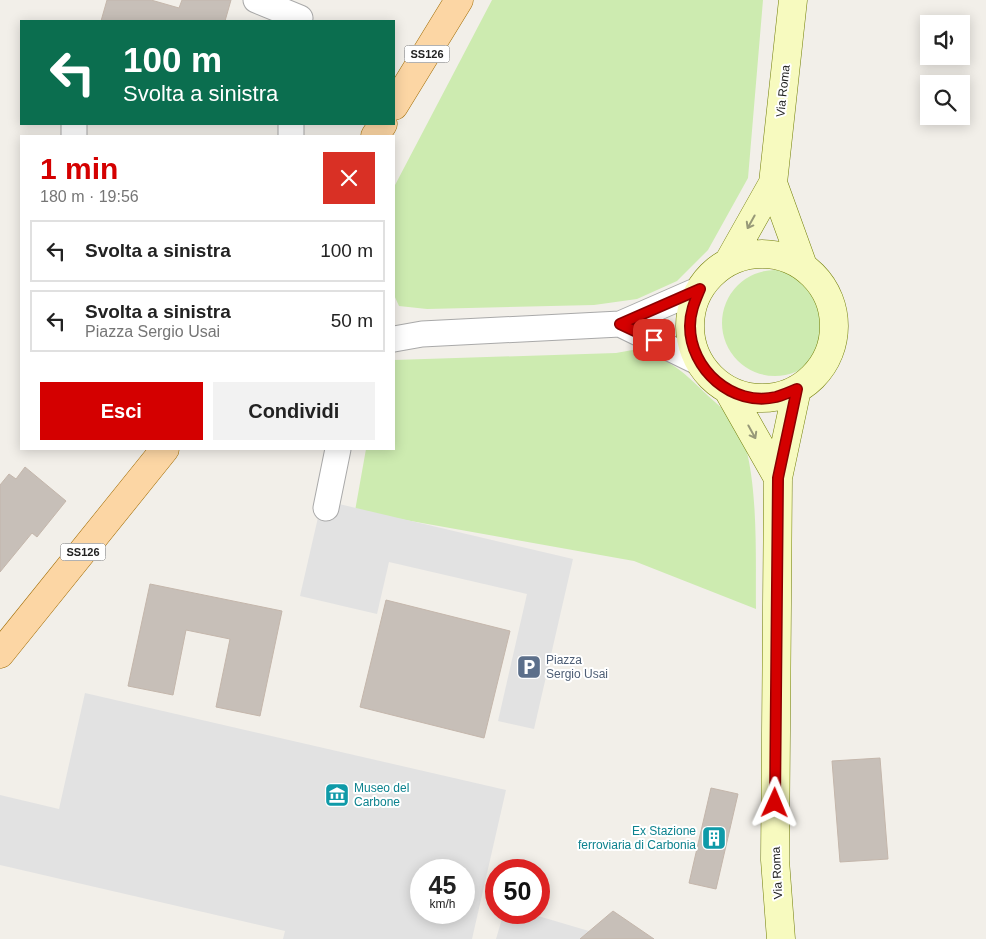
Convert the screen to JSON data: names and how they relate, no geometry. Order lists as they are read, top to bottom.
{
  "streets": {
    "main road": ["SS126", "Via Roma"]
  },
  "places": {
    "parking": ["Piazza Sergio Usai"],
    "museum": ["Museo del Carbone"],
    "building": ["Ex Stazione ferroviaria di Carbonia"]
  },
  "page": {
    "turn": ["100 m", "Svolta a sinistra"],
    "heading": ["1 min", "180 m · 19:56"],
    "list": [
      {
        "name": "Svolta a sinistra",
        "value": "100 m"
      },
      {
        "name": "Svolta a sinistra",
        "note": "Piazza Sergio Usai",
        "value": "50 m"
      }
    ],
    "buttons": ["Esci", "Condividi"],
    "speed": "45 km/h",
    "limit": "50"
  }
}
